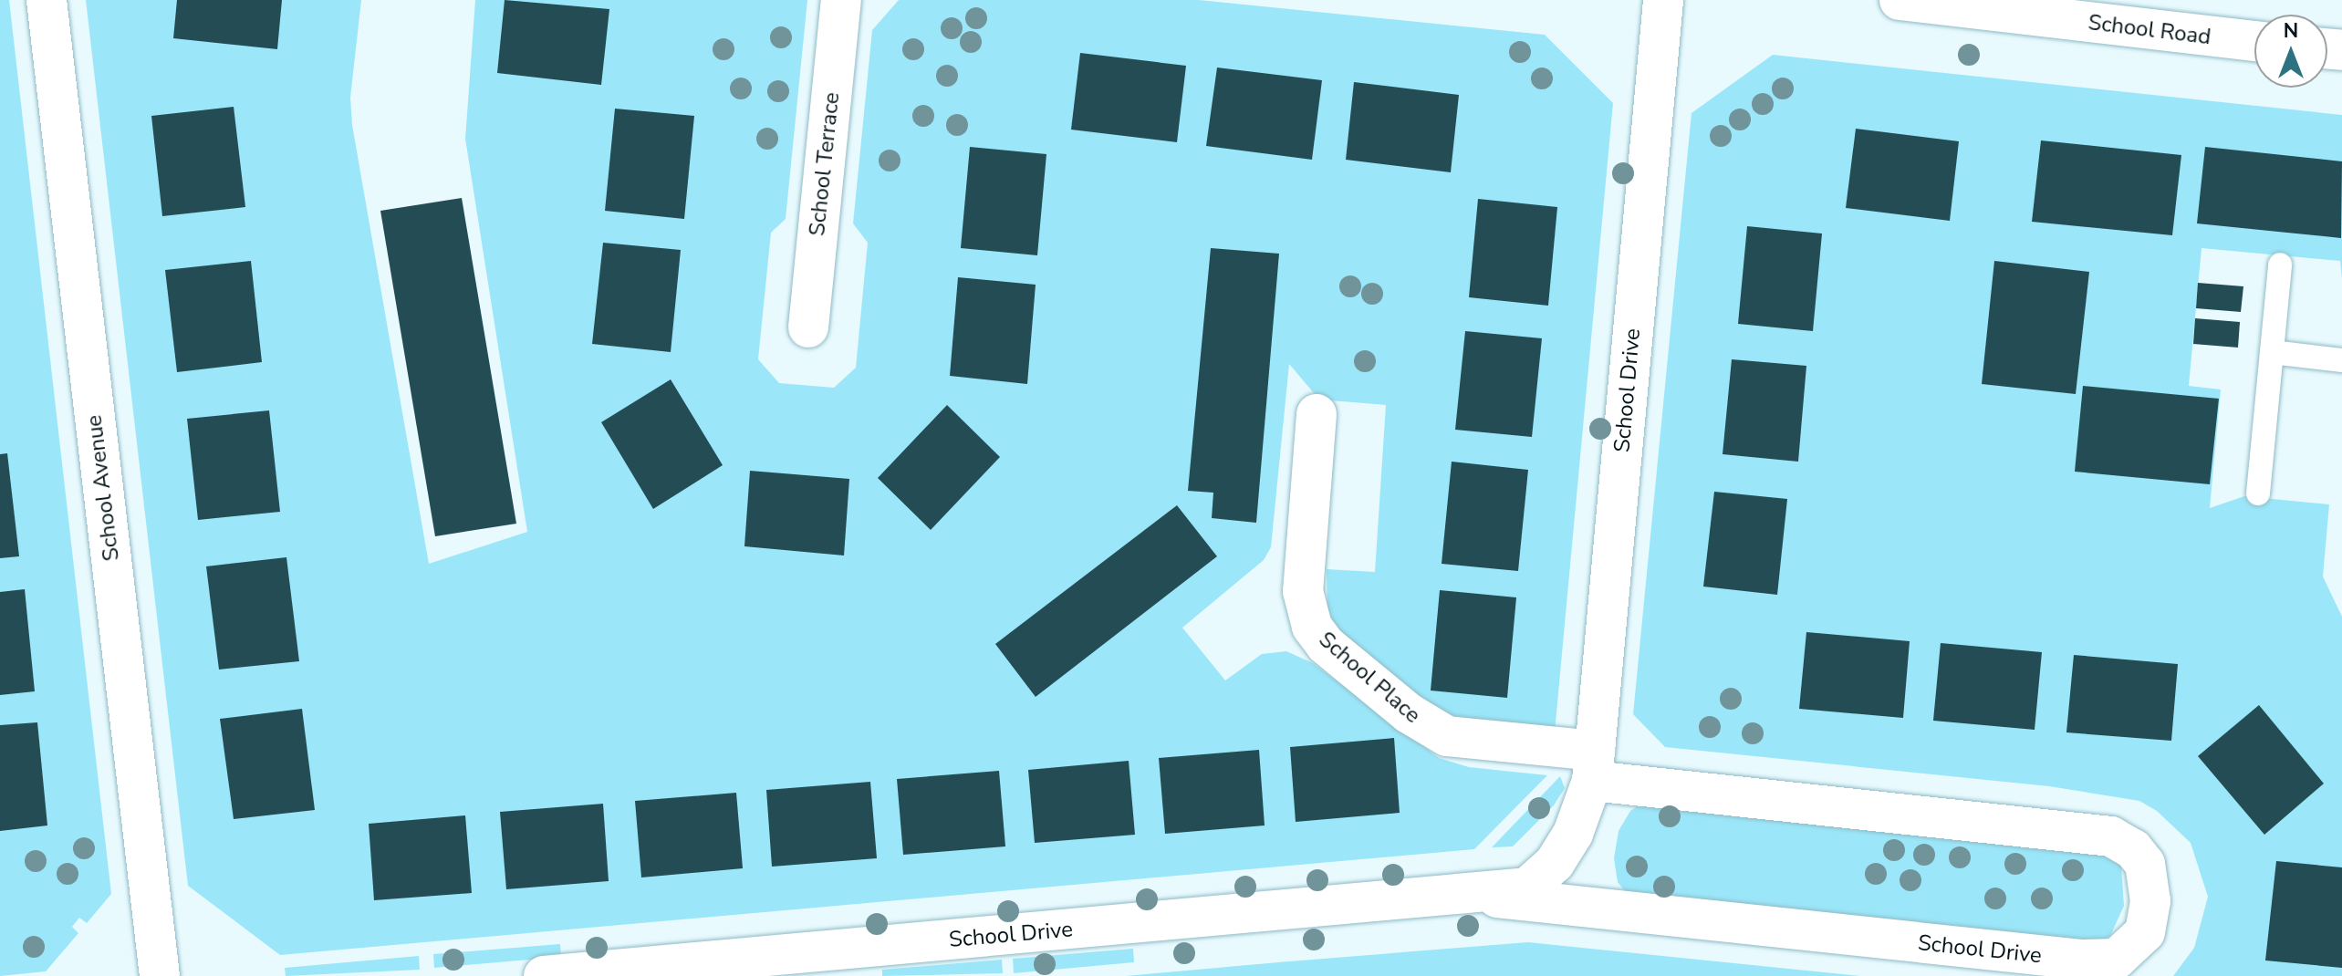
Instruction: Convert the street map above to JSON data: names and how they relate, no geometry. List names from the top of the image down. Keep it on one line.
{"streets":{"street":["School Road","School Terrace","School Drive","School Avenue","School Place"]},"crossings":[["School Drive","School Place"]],"north":"top"}
